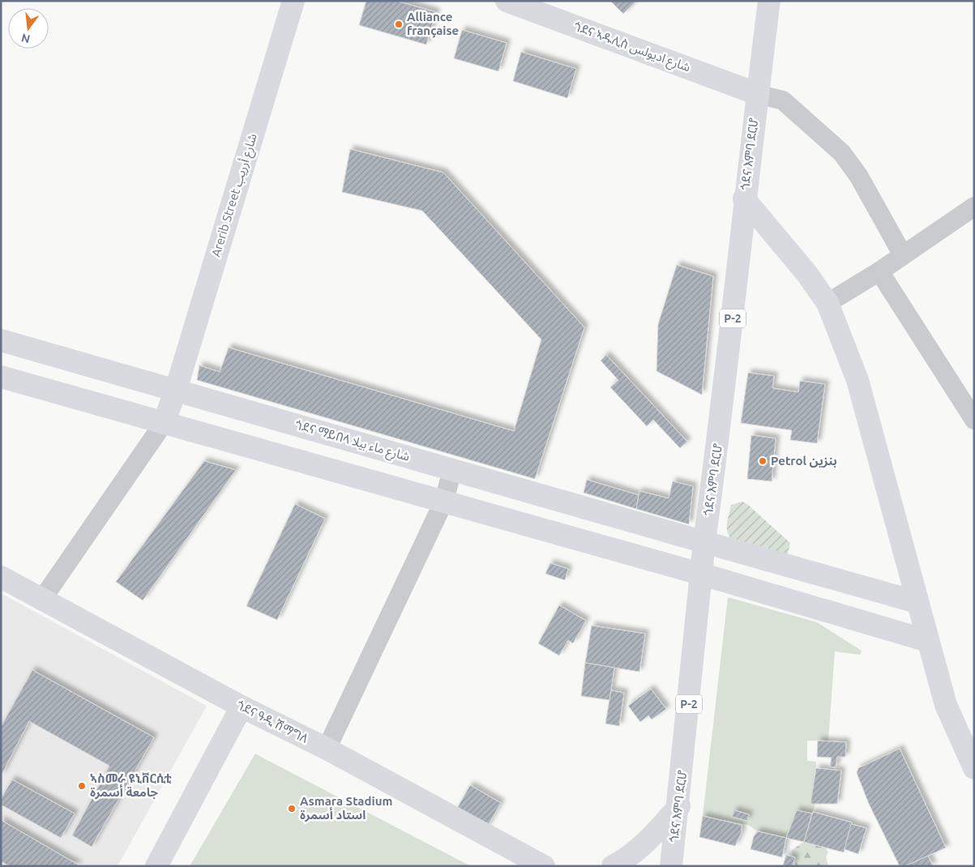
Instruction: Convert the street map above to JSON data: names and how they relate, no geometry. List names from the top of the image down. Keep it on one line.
{"streets":{"main road":["ጎደና ኣዱሊስ شارع اديولس","ጎደና እምባ ደርሆ","Arerib Street شارع أرريب","P-2","ጎደና ማይበላ شارع ماء بيلا","ጎደና ዓዲ ሽማግለ"]},"crossings":[["ጎደና ኣዱሊስ شارع اديولس","ጎደና እምባ ደርሆ"],["ጎደና እምባ ደርሆ","ጎደና ማይበላ شارع ماء بيلا"],["Arerib Street شارع أرريب","ጎደና ማይበላ شارع ماء بيلا"]],"places":["Alliance française","Petrol بنزين","ኣስመራ ዩኒቨርሲቲ جامعة أسمرة","Asmara Stadium استاد أسمرة"],"north":"bottom"}
